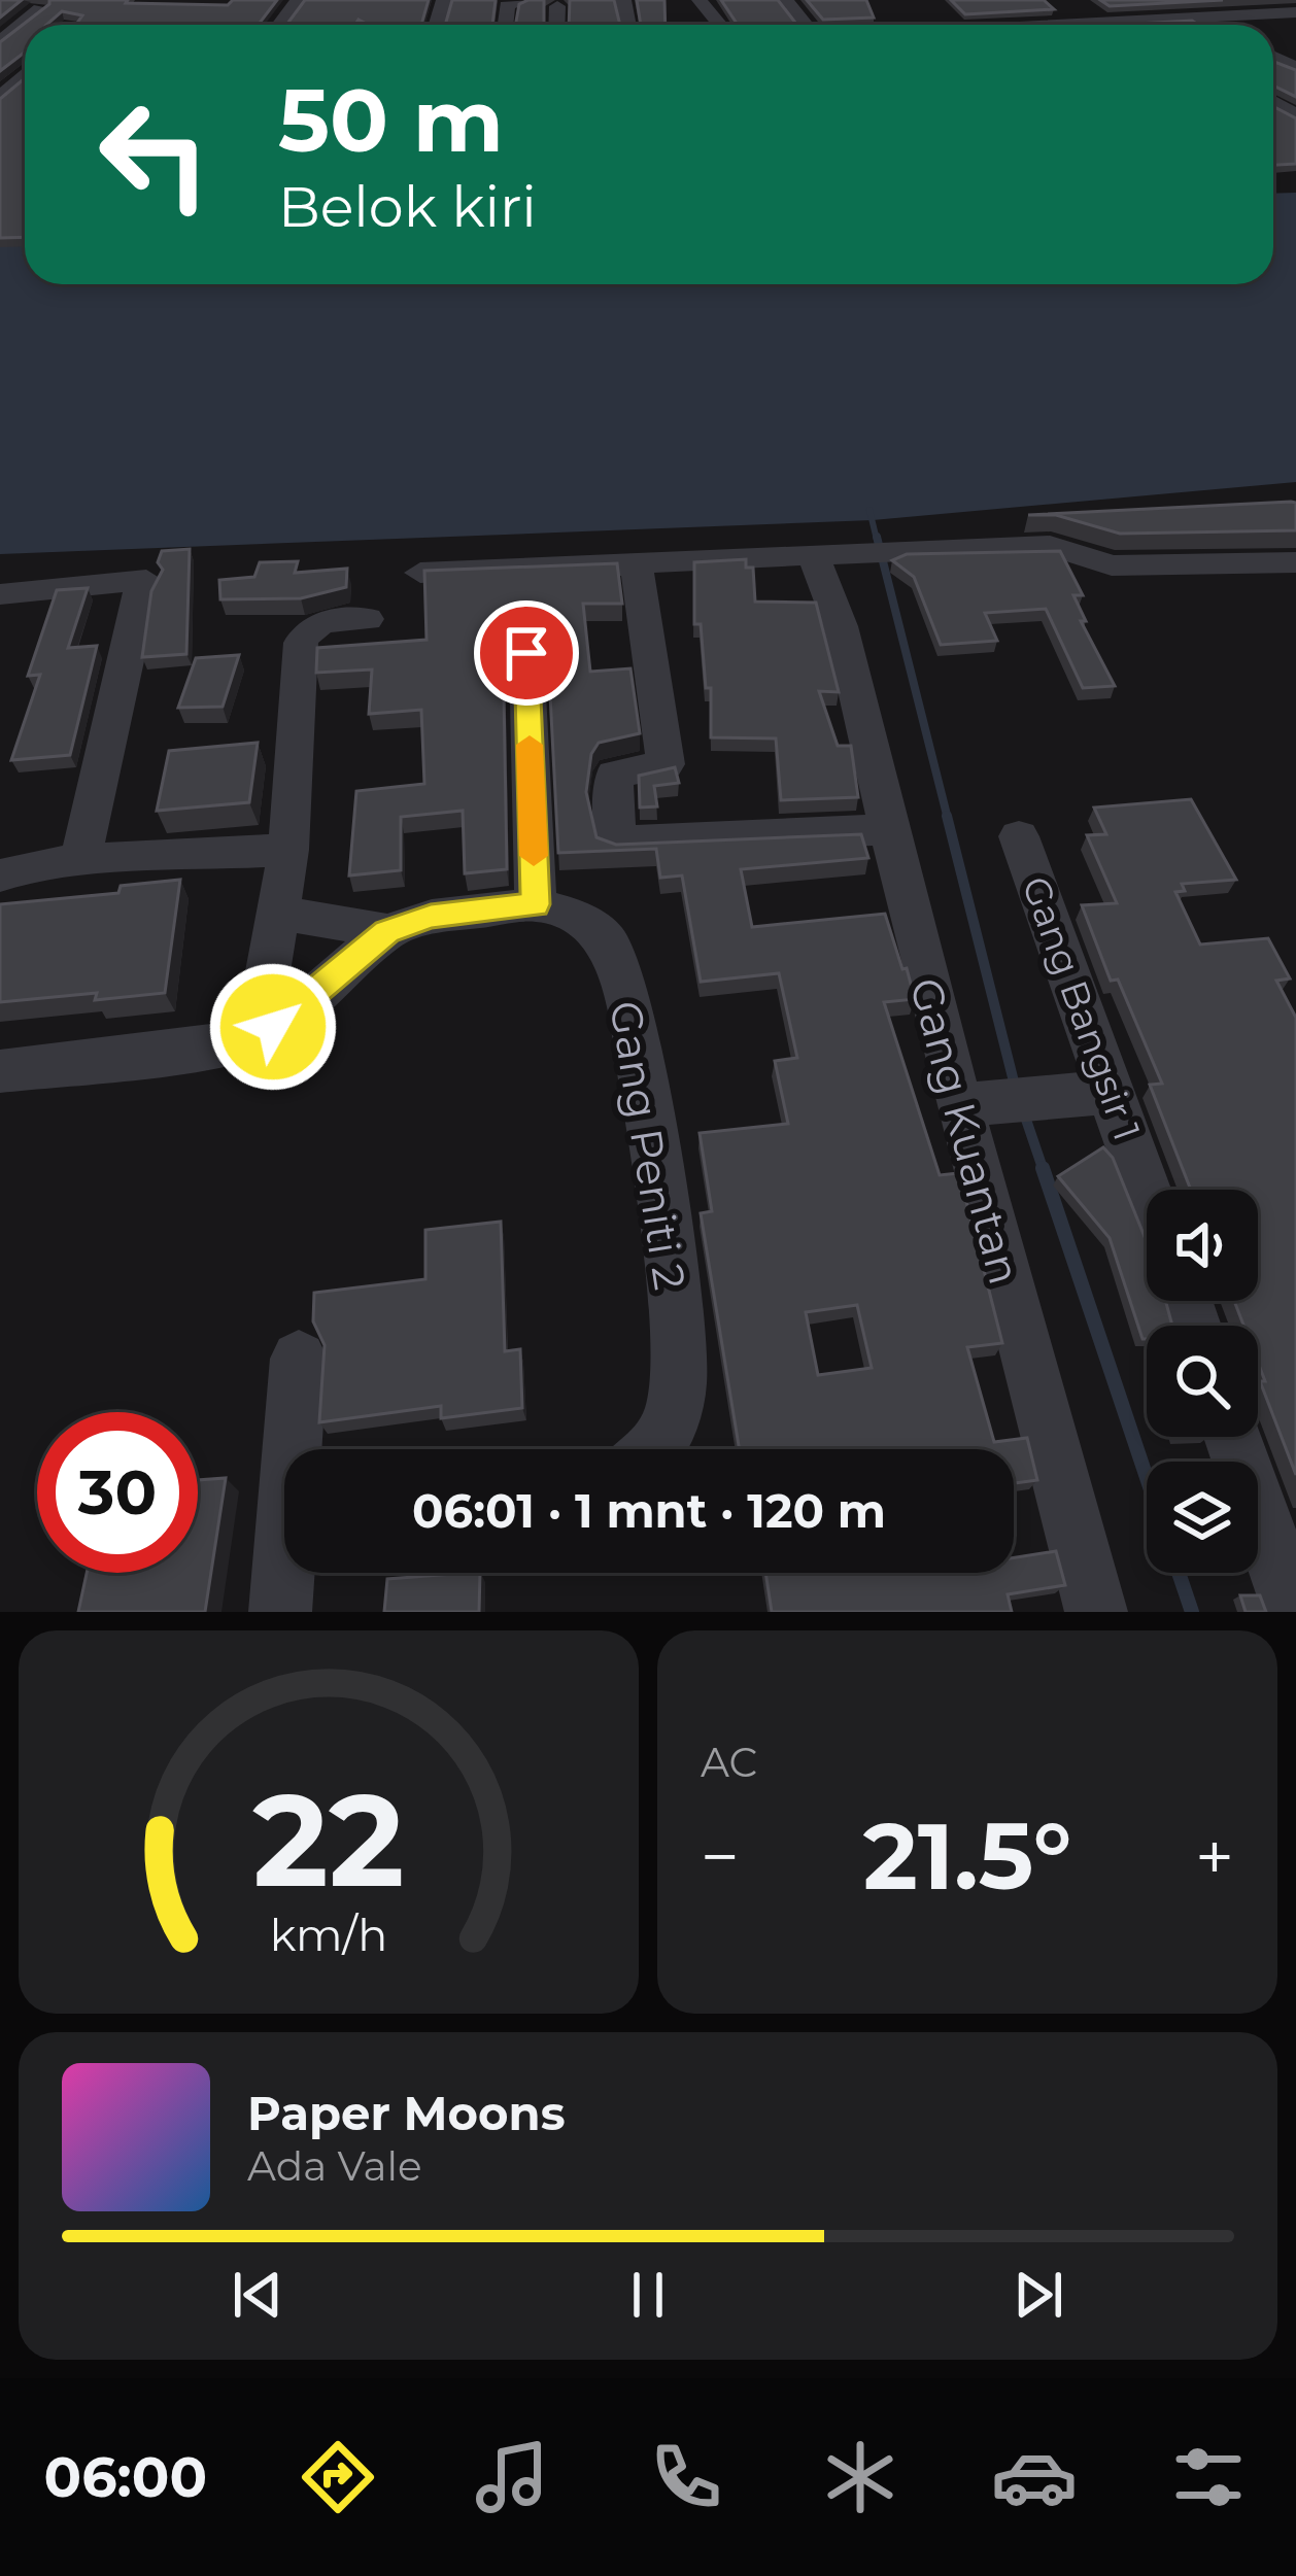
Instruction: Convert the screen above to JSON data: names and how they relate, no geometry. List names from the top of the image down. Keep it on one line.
{"streets":{"street":["Gang Bangsir 1","Gang Kuantan","Gang Peniti 2"]},"page":{"turn":["50 m","Belok kiri"],"limit":"30","trip":"06:01 · 1 mnt · 120 m","tile":"AC","heat":["−","21.5°","+"],"song":["Paper Moons","Ada Vale"],"tabs":"06:00","gauge":["22","km/h"]}}
